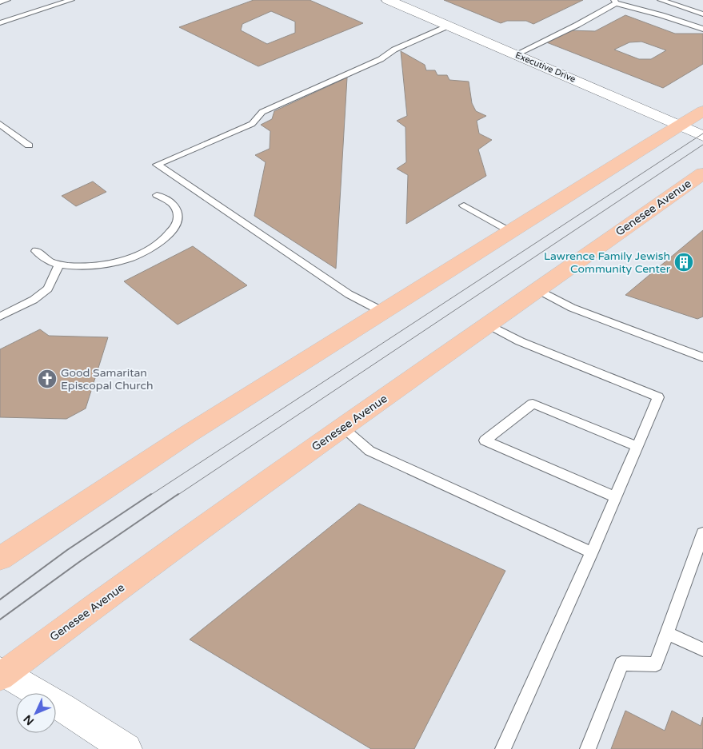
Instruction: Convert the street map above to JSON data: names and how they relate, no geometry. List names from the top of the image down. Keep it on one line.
{"streets":{"main road":["Genesee Avenue"],"street":["Executive Drive"]},"places":{"building":["Lawrence Family Jewish Community Center"],"church":["Good Samaritan Episcopal Church"]},"north":"bottom left"}
